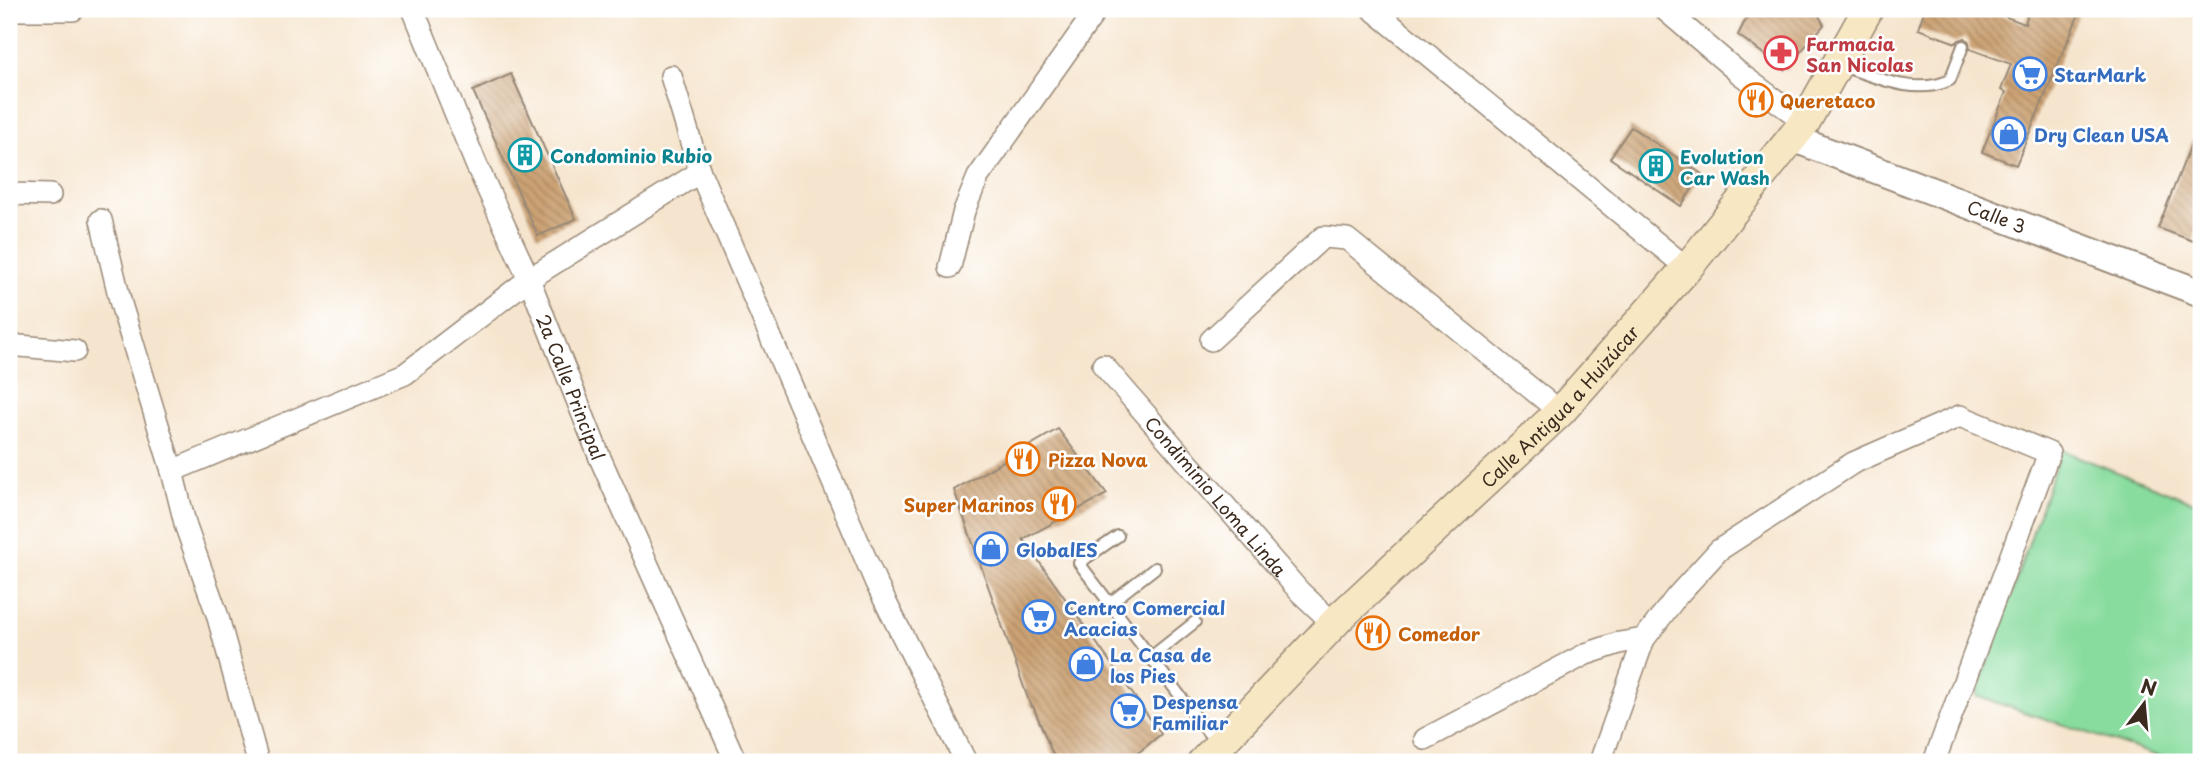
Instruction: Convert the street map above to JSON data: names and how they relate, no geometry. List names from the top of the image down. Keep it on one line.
{"streets":{"main road":["Calle Antigua a Huizúcar"],"street":["Calle 3","2a Calle Principal","Condiminio Loma Linda"]},"crossings":[["Calle 3","Calle Antigua a Huizúcar"],["Calle Antigua a Huizúcar","Condiminio Loma Linda"]],"places":{"pharmacy":["Farmacia San Nicolas"],"supermarket":["StarMark","Centro Comercial Acacias","Despensa Familiar"],"restaurant":["Queretaco","Pizza Nova","Super Marinos","Comedor"],"shop":["Dry Clean USA","GlobalES","La Casa de los Pies"],"building":["Condominio Rubio","Evolution Car Wash"]},"north":"top"}
